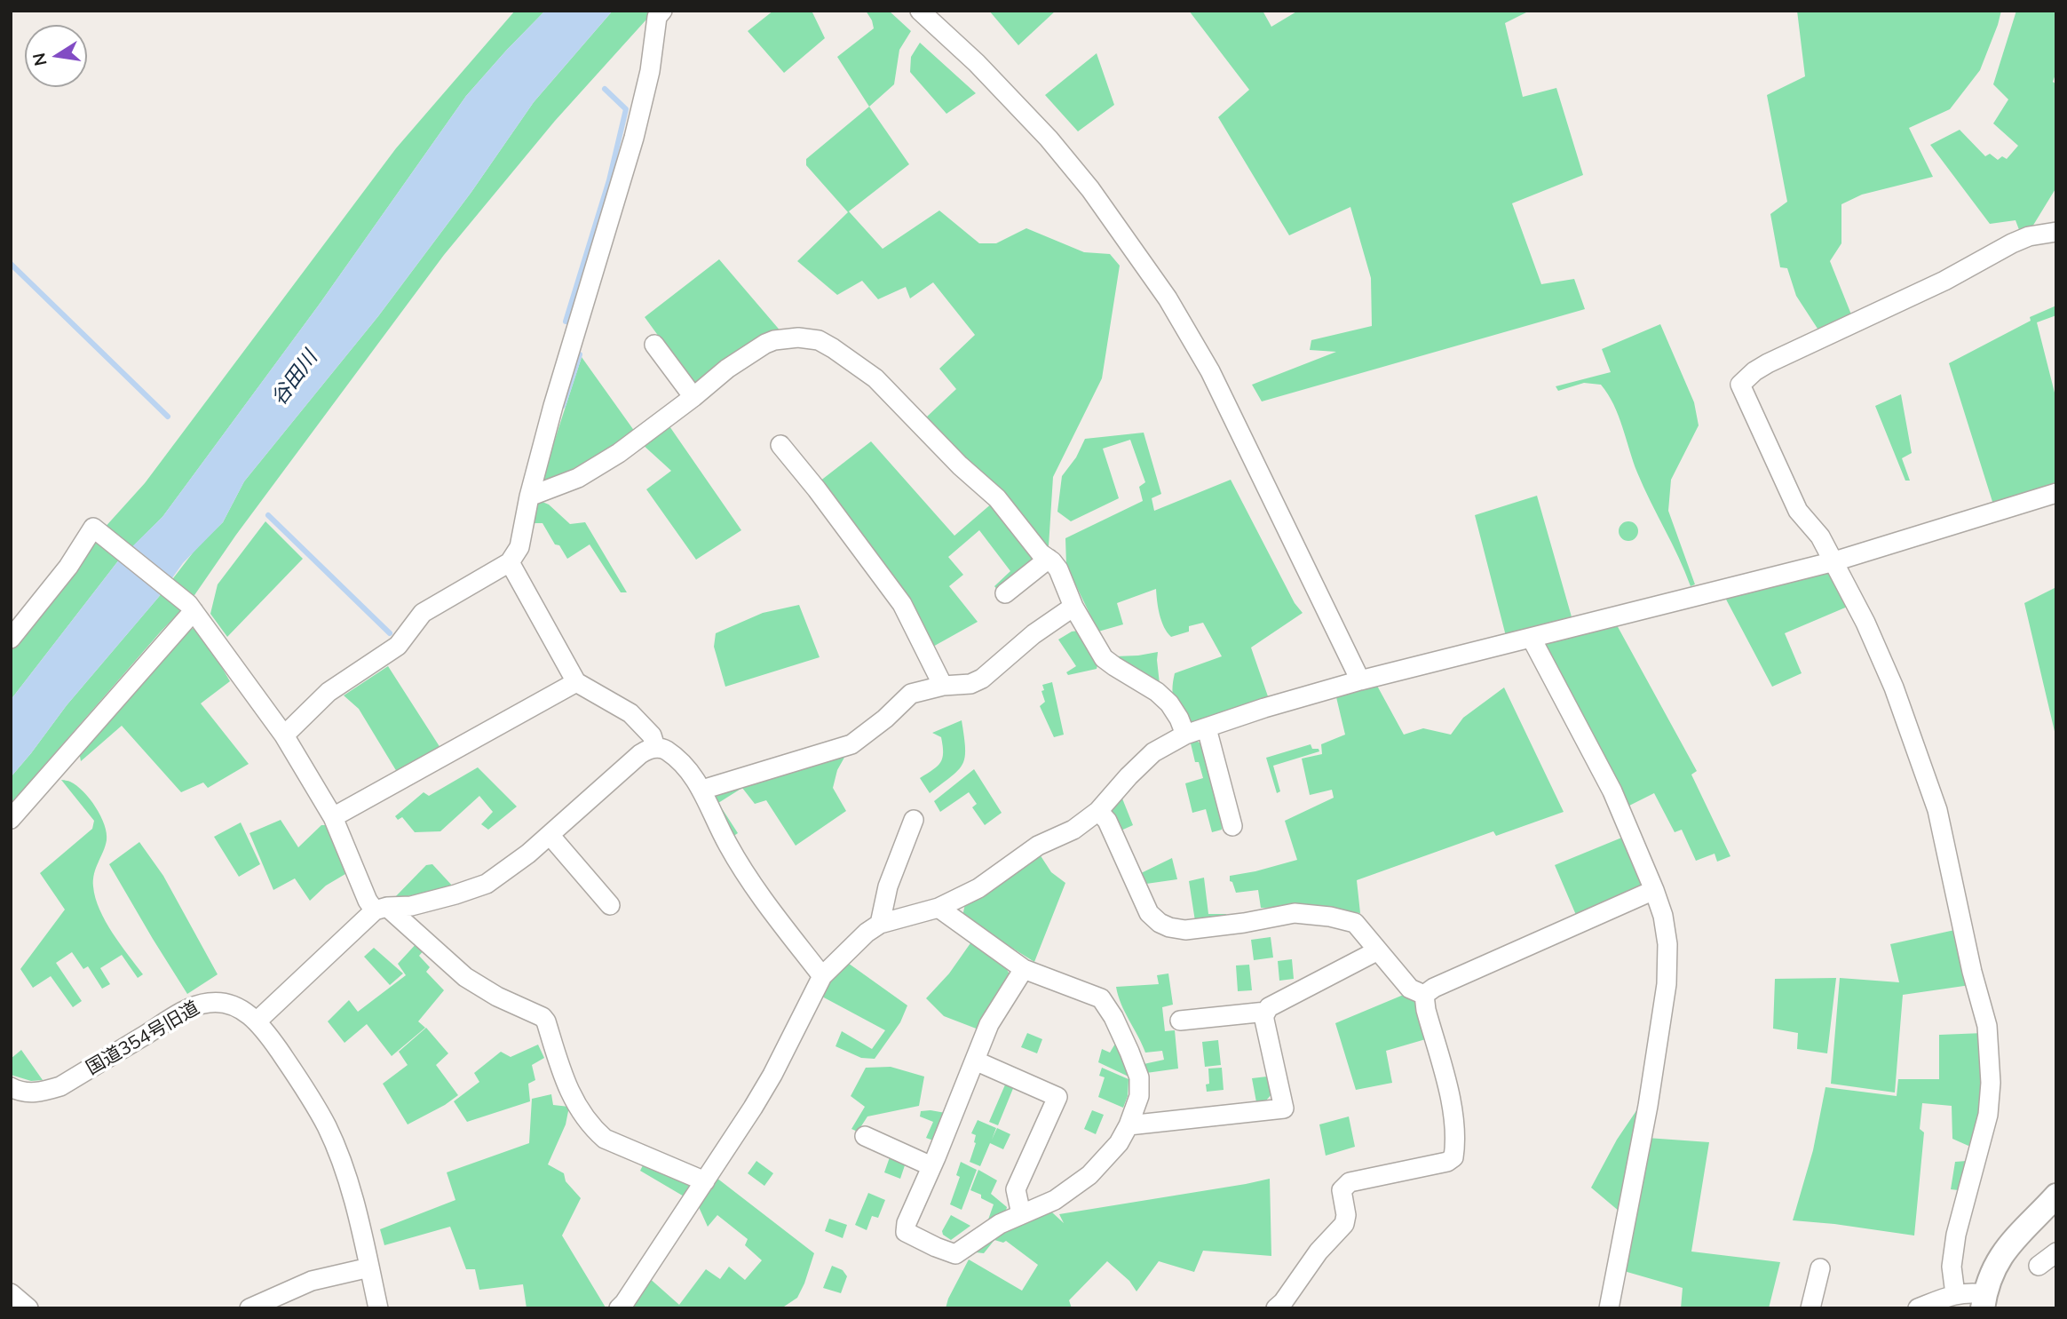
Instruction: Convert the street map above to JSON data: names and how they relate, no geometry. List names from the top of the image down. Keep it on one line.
{"streets":{"street":["国道354号旧道"]},"water":["谷田川"],"north":"left"}
